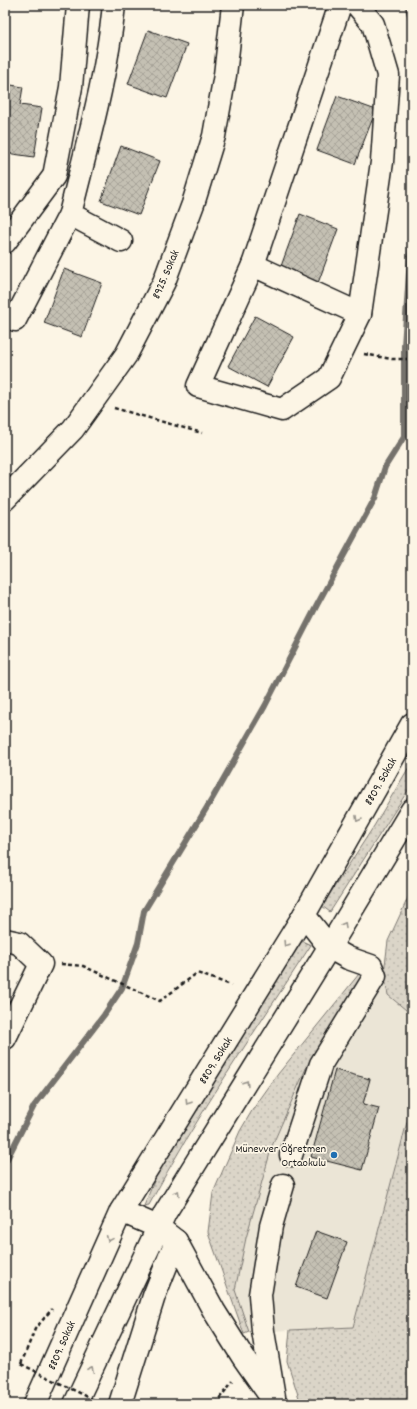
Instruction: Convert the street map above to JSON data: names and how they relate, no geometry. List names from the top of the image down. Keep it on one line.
{"streets":{"street":["8925. Sokak","8809. Sokak"]},"places":["Münevver Öğretmen Ortaokulu"]}
